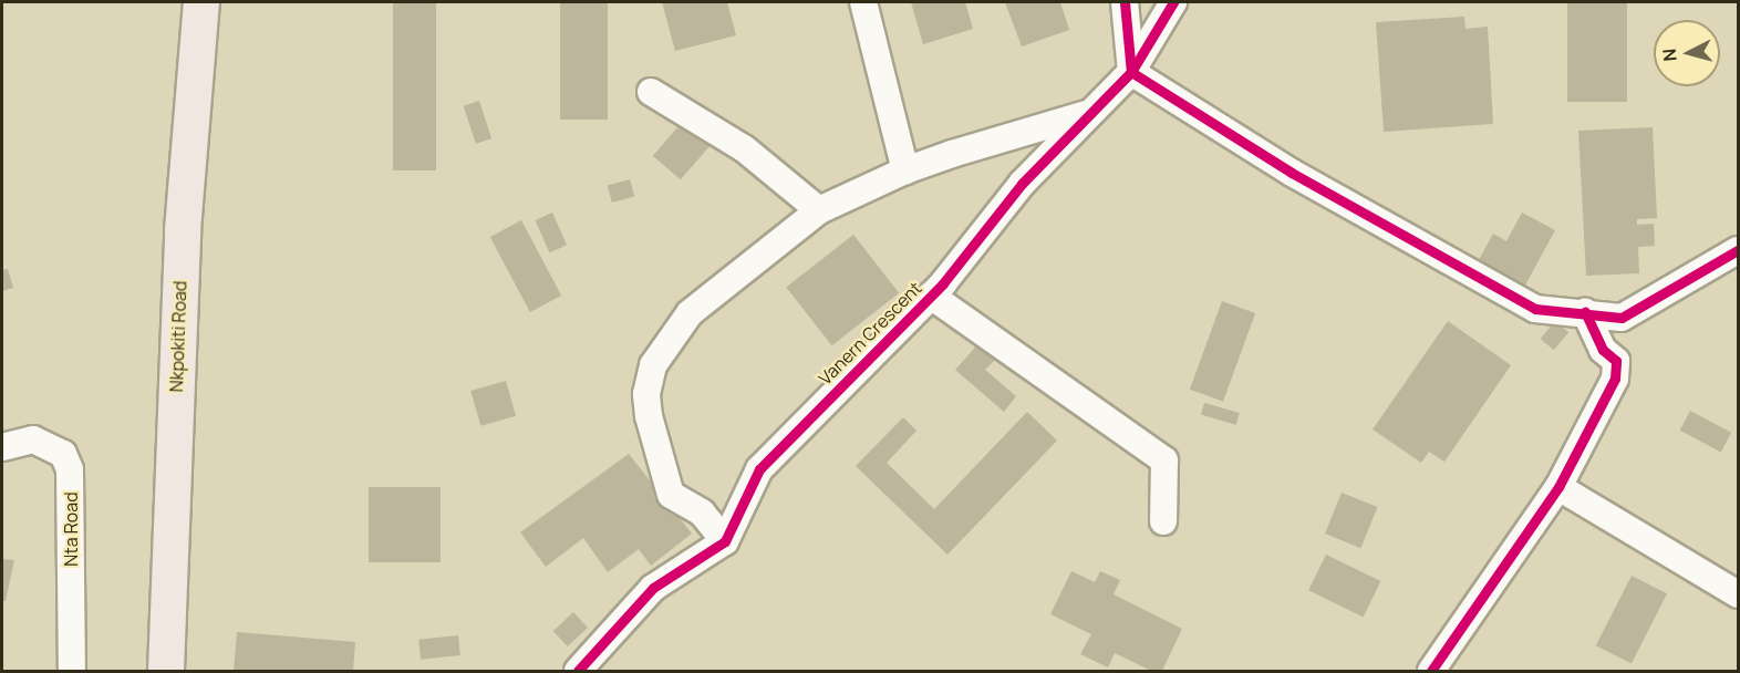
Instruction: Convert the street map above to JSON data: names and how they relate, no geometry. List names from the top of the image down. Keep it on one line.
{"streets":{"main road":["Nkpokiti Road"],"street":["Vanern Crescent","Nta Road"]},"north":"left"}
